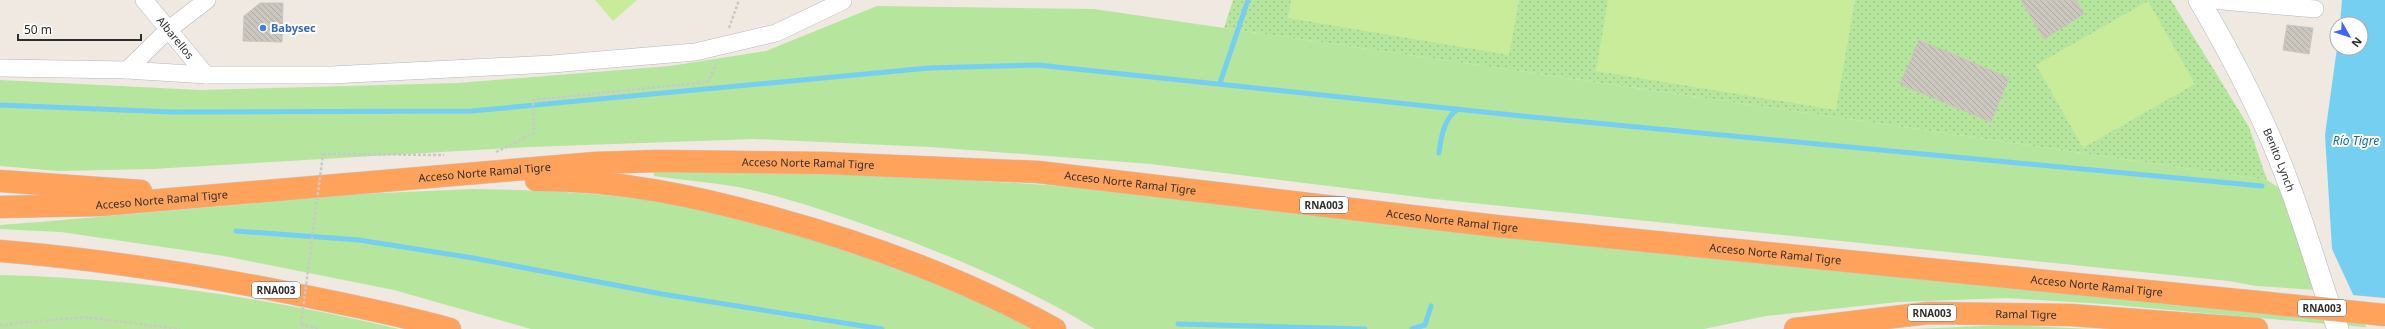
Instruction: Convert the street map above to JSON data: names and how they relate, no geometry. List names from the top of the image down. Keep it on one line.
{"streets":{"highway":["Acceso Norte Ramal Tigre","RNA003","Ramal Tigre"],"street":["Albarellos","Benito Lynch"]},"water":["Río Tigre"],"places":["Babysec"],"scale_bar":"50 m","north":"bottom right"}
